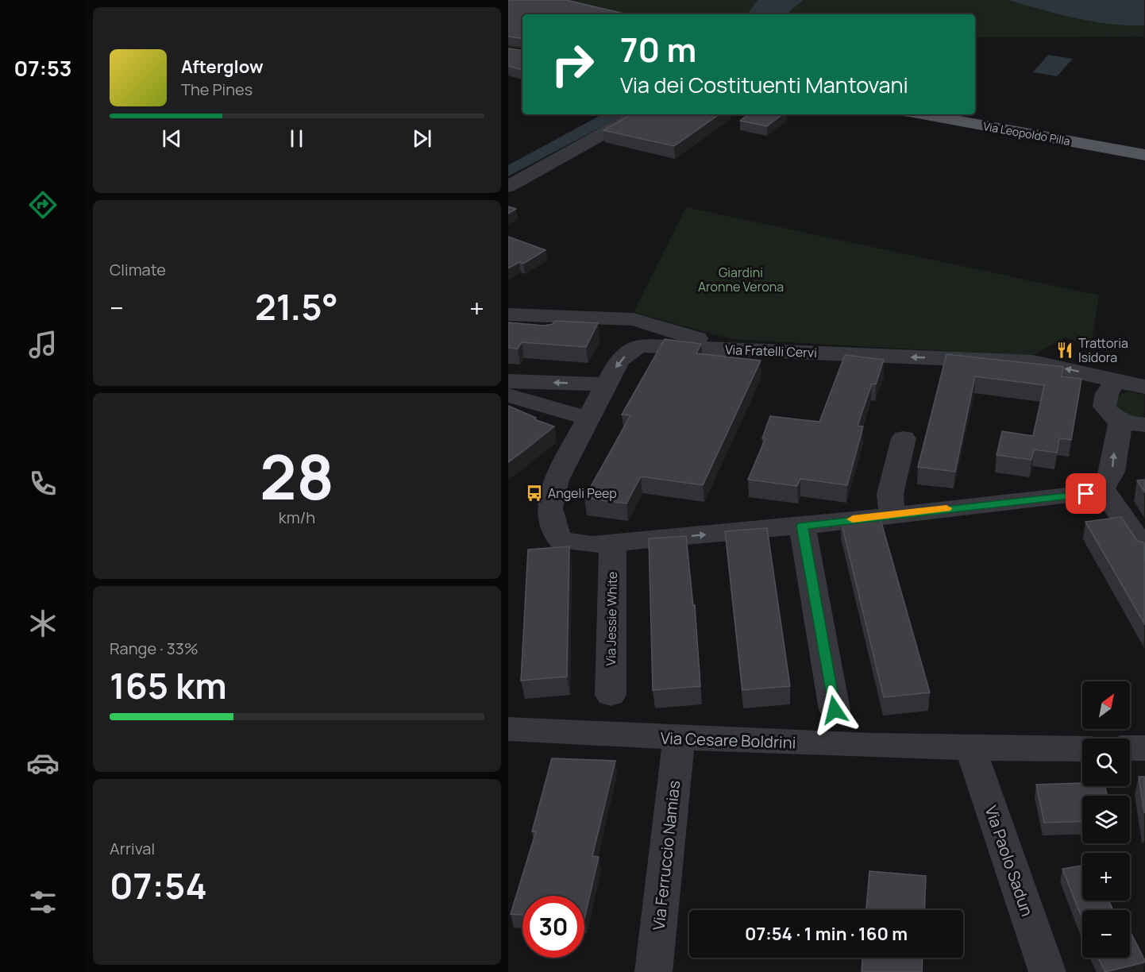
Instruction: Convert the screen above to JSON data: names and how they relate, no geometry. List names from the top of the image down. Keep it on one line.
{"streets":{"main road":["Via Leopoldo Pilla"],"street":["Via Fratelli Cervi","Via Jessie White","Via Cesare Boldrini","Via Ferruccio Namias","Via Paolo Sadun"]},"crossings":[["Via Cesare Boldrini","Via Ferruccio Namias"],["Via Cesare Boldrini","Via Paolo Sadun"]],"parks":["Giardini Aronne Verona"],"places":{"restaurant":["Trattoria Isidora"],"bus stop":["Angeli Peep"]},"north":"top right","page":{"tabs":"07:53","turn":["70 m","Via dei Costituenti Mantovani"],"song":["Afterglow","The Pines"],"tile":["Climate",["28","km/h"],["Range · 33%","165 km"],["Arrival","07:54"]],"heat":["−","21.5°","+"],"map_buttons":["+","−"],"limit":"30","trip":"07:54 · 1 min · 160 m"}}
